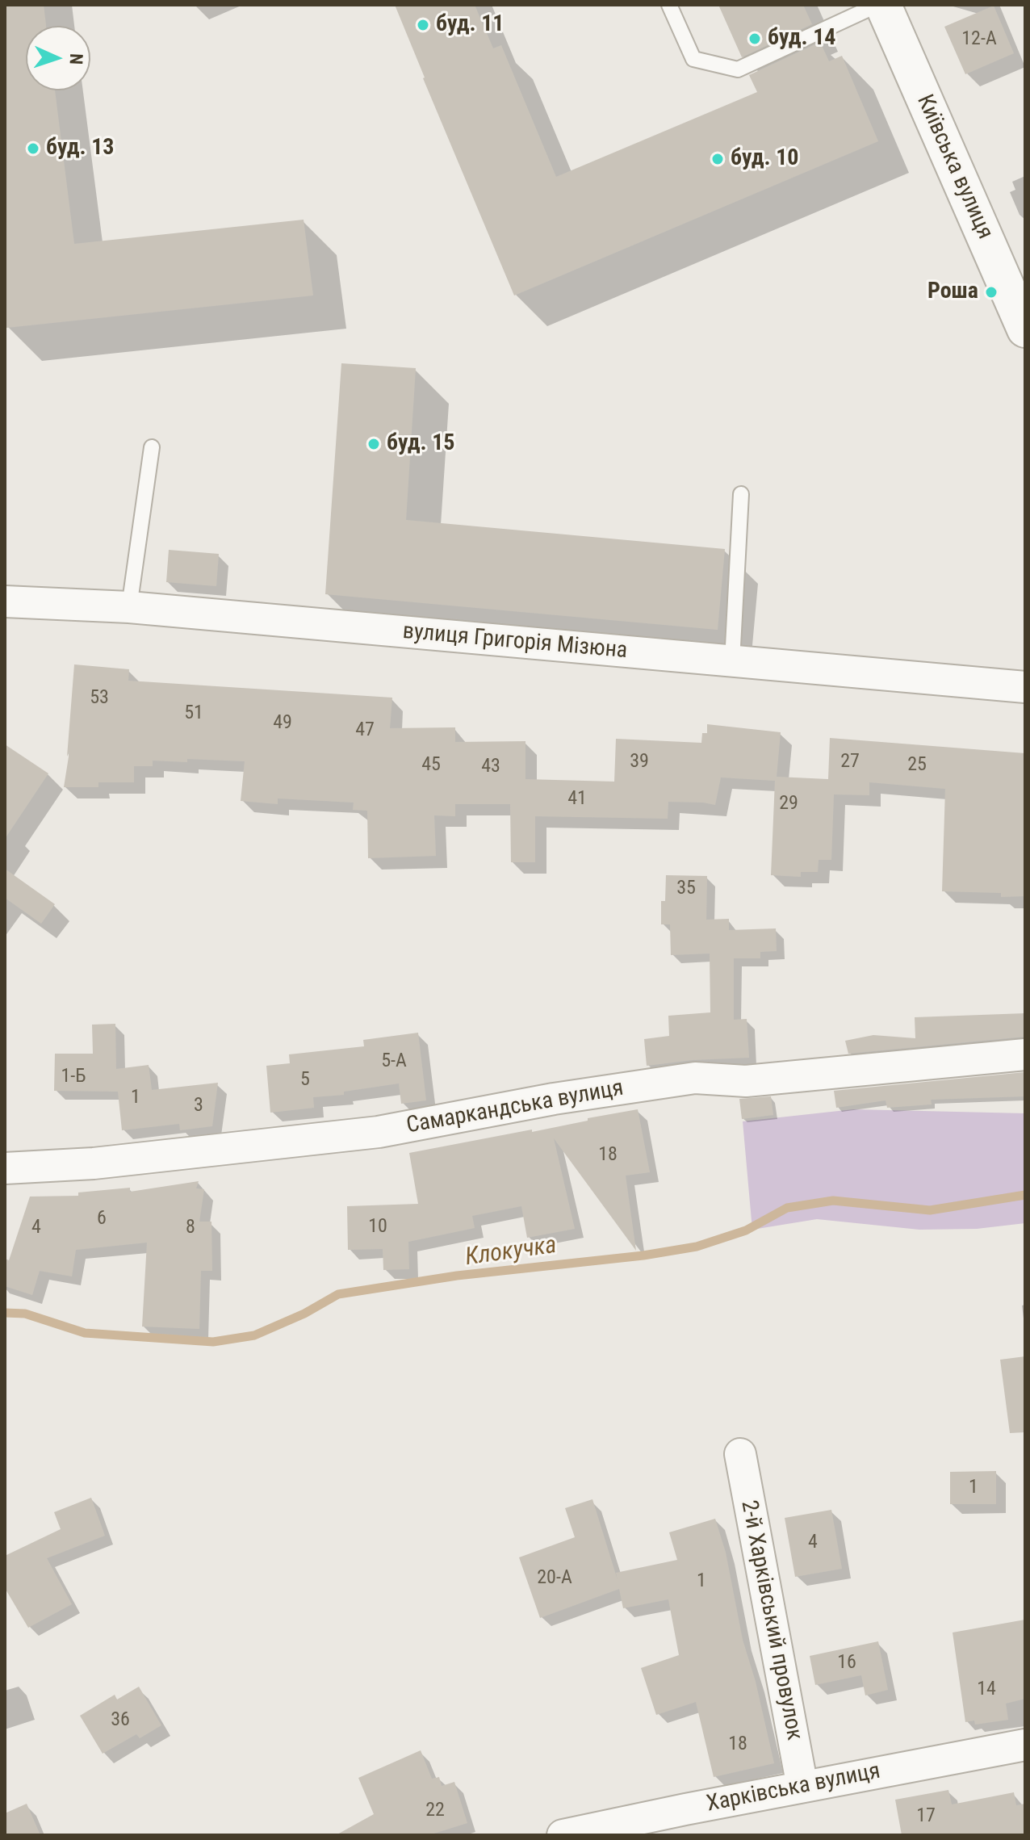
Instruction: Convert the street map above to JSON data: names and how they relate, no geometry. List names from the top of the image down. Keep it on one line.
{"streets":{"street":["Київська вулиця","вулиця Григорія Мізюна","Самаркандська вулиця","2-й Харківський провулок","Харківська вулиця"]},"crossings":[["2-й Харківський провулок","Харківська вулиця"]],"water":["Клокучка"],"places":["буд. 11","буд. 14","буд. 13","буд. 10","Роша","буд. 15"],"house_numbers":["12-А","53","51","49","47","39","27","45","25","43","41","29","35","5-А","1-Б","5","1","3","18","6","10","4","8","1","4","20-А","1","16","14","36","18","22","17"],"north":"right"}
